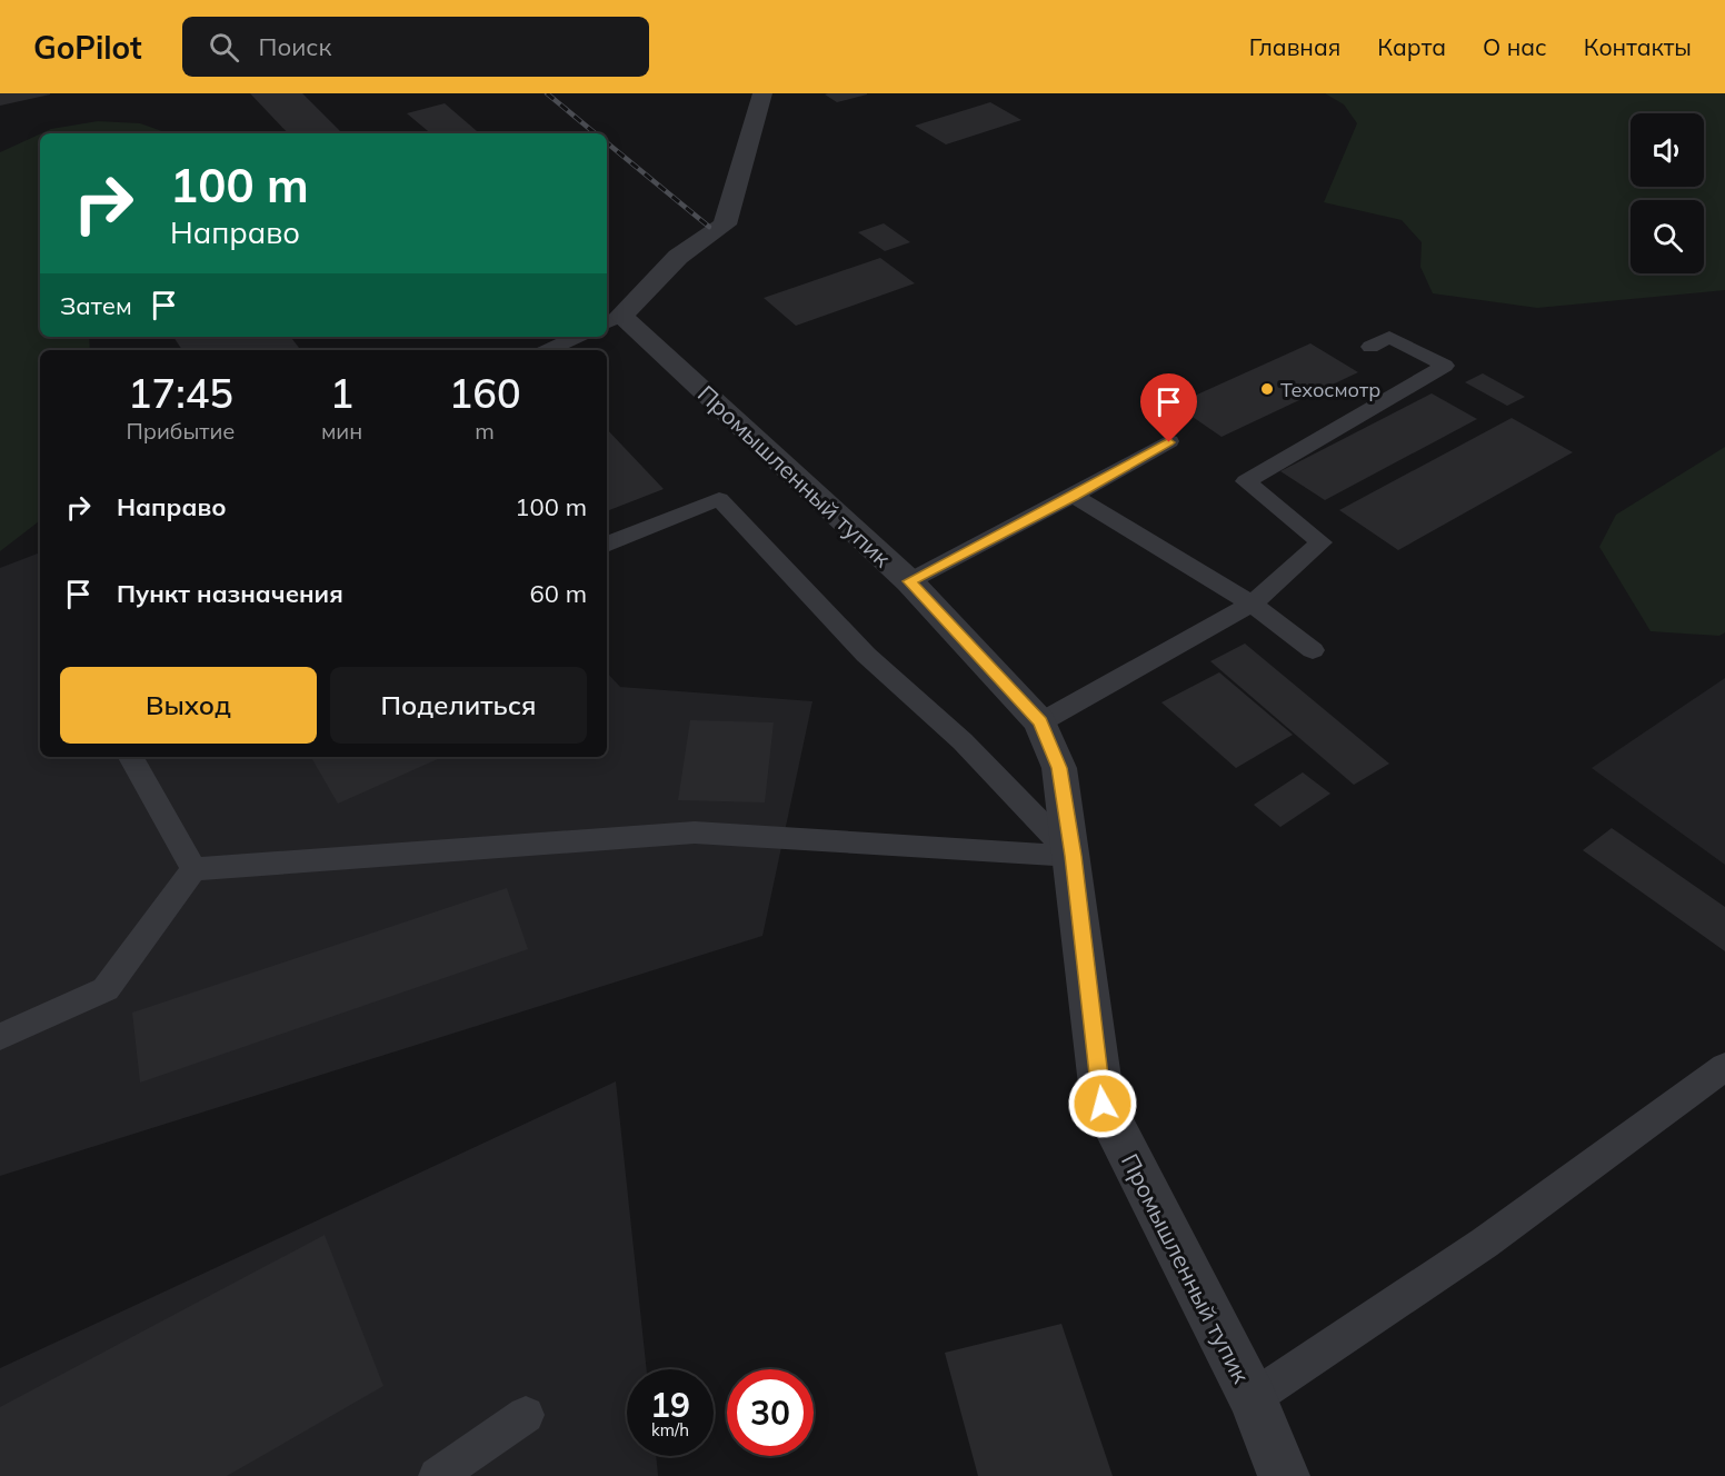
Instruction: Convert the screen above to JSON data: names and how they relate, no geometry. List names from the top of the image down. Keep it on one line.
{"streets":{"street":["Промышленный тупик"]},"places":["Техосмотр"],"page":{"header":"GoPilot","search":"Поиск","nav":["Главная","Карта","О нас","Контакты"],"turn":["100 m","Направо"],"then":"Затем","eta":["17:45","Прибытие","1","мин","160","m"],"list":[{"name":"Направо","value":"100 m"},{"name":"Пункт назначения","value":"60 m"}],"buttons":["Выход","Поделиться"],"speed":"19 km/h","limit":"30"}}
